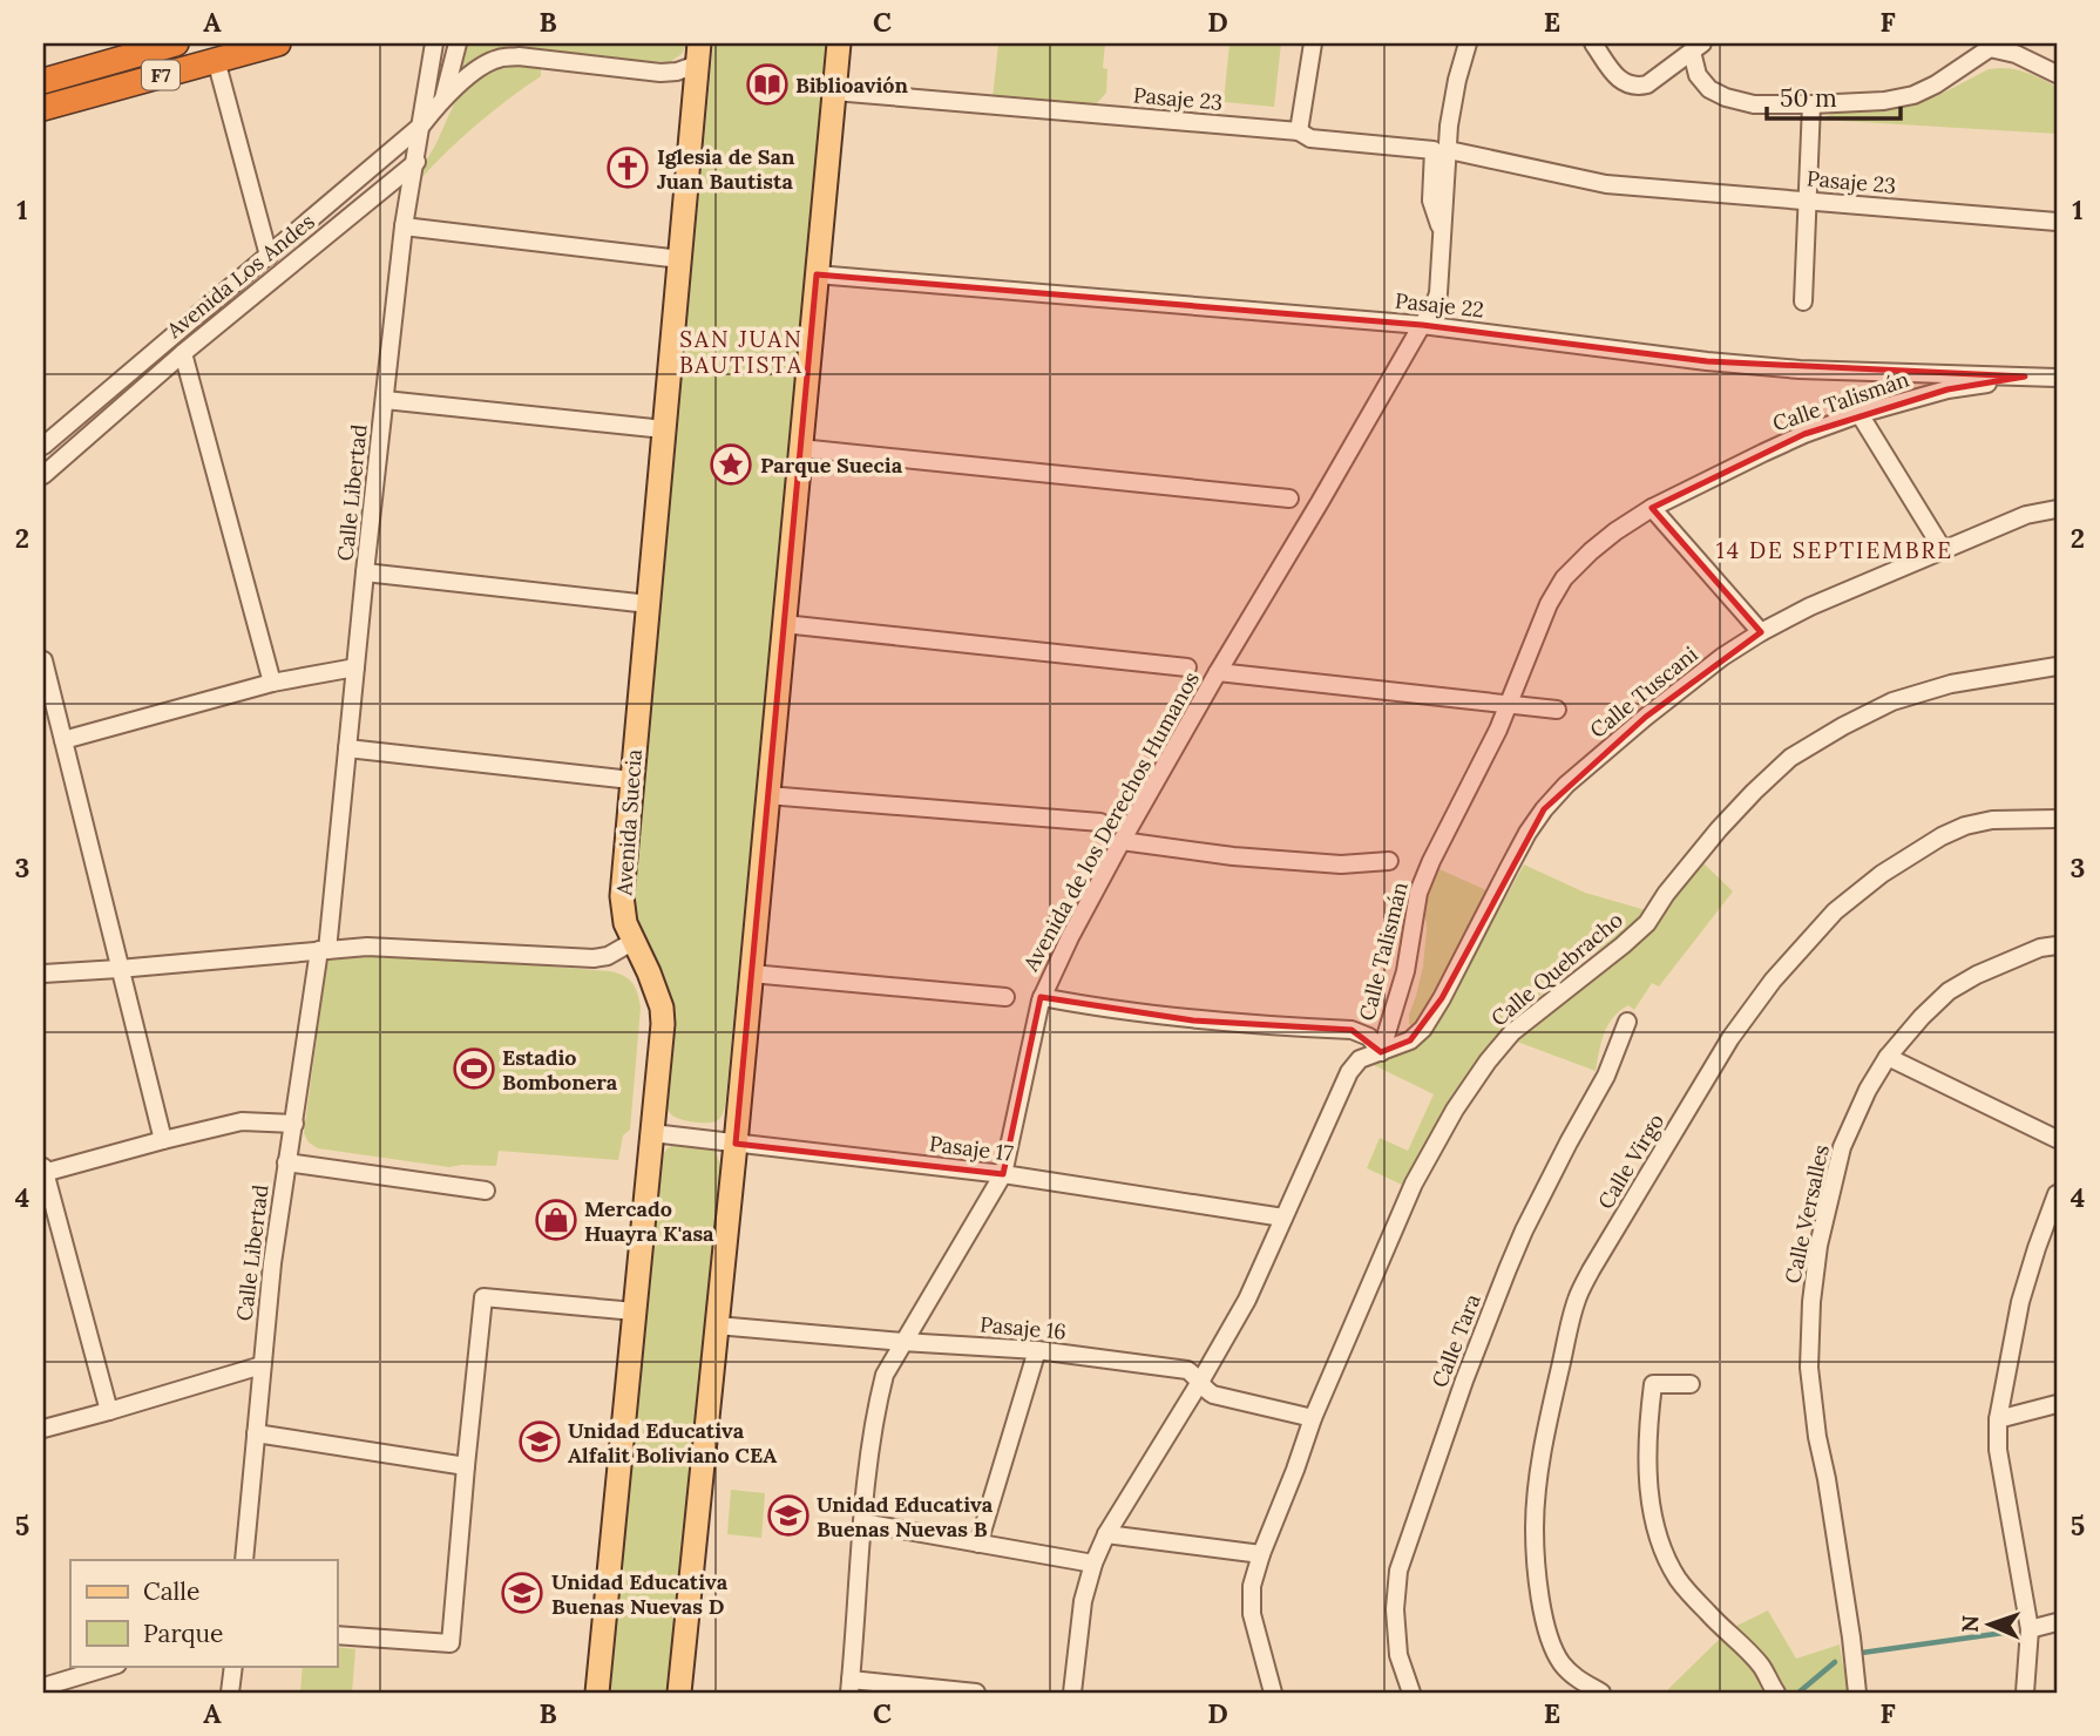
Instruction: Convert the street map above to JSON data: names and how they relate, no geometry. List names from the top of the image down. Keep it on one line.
{"streets":{"highway":["F7"],"main road":["Avenida Suecia"],"street":["Pasaje 23","Avenida Los Andes","Pasaje 22","Calle Talismán","Calle Libertad","Calle Tuscani","Avenida de los Derechos Humanos","Calle Quebracho","Pasaje 17","Calle Virgo","Calle Versalles","Pasaje 16","Calle Tara"]},"crossings":[["Pasaje 23","Avenida de los Derechos Humanos"],["Avenida Los Andes","Calle Libertad"],["Avenida Los Andes","Avenida Suecia"],["Pasaje 22","Calle Talismán"],["Pasaje 22","Avenida de los Derechos Humanos"],["Calle Talismán","Calle Tuscani"],["Calle Talismán","Pasaje 17"],["Calle Talismán","Pasaje 16"],["Avenida de los Derechos Humanos","Pasaje 17"],["Avenida de los Derechos Humanos","Pasaje 16"],["Avenida Suecia","Pasaje 17"],["Calle Quebracho","Pasaje 16"]],"districts":["SAN JUAN BAUTISTA","14 DE SEPTIEMBRE"],"places":{"library":["Biblioavión"],"church":["Iglesia de San Juan Bautista"],"place":["Parque Suecia"],"sports":["Estadio Bombonera"],"shop":["Mercado Huayra K'asa"],"school or university":["Unidad Educativa Alfalit Boliviano CEA","Unidad Educativa Buenas Nuevas B","Unidad Educativa Buenas Nuevas D"]},"legend":["Calle","Parque"],"scale_bar":"50 m","north":"left","grid":{"columns":["A","B","C","D","E","F"],"rows":["1","2","3","4","5"]}}
